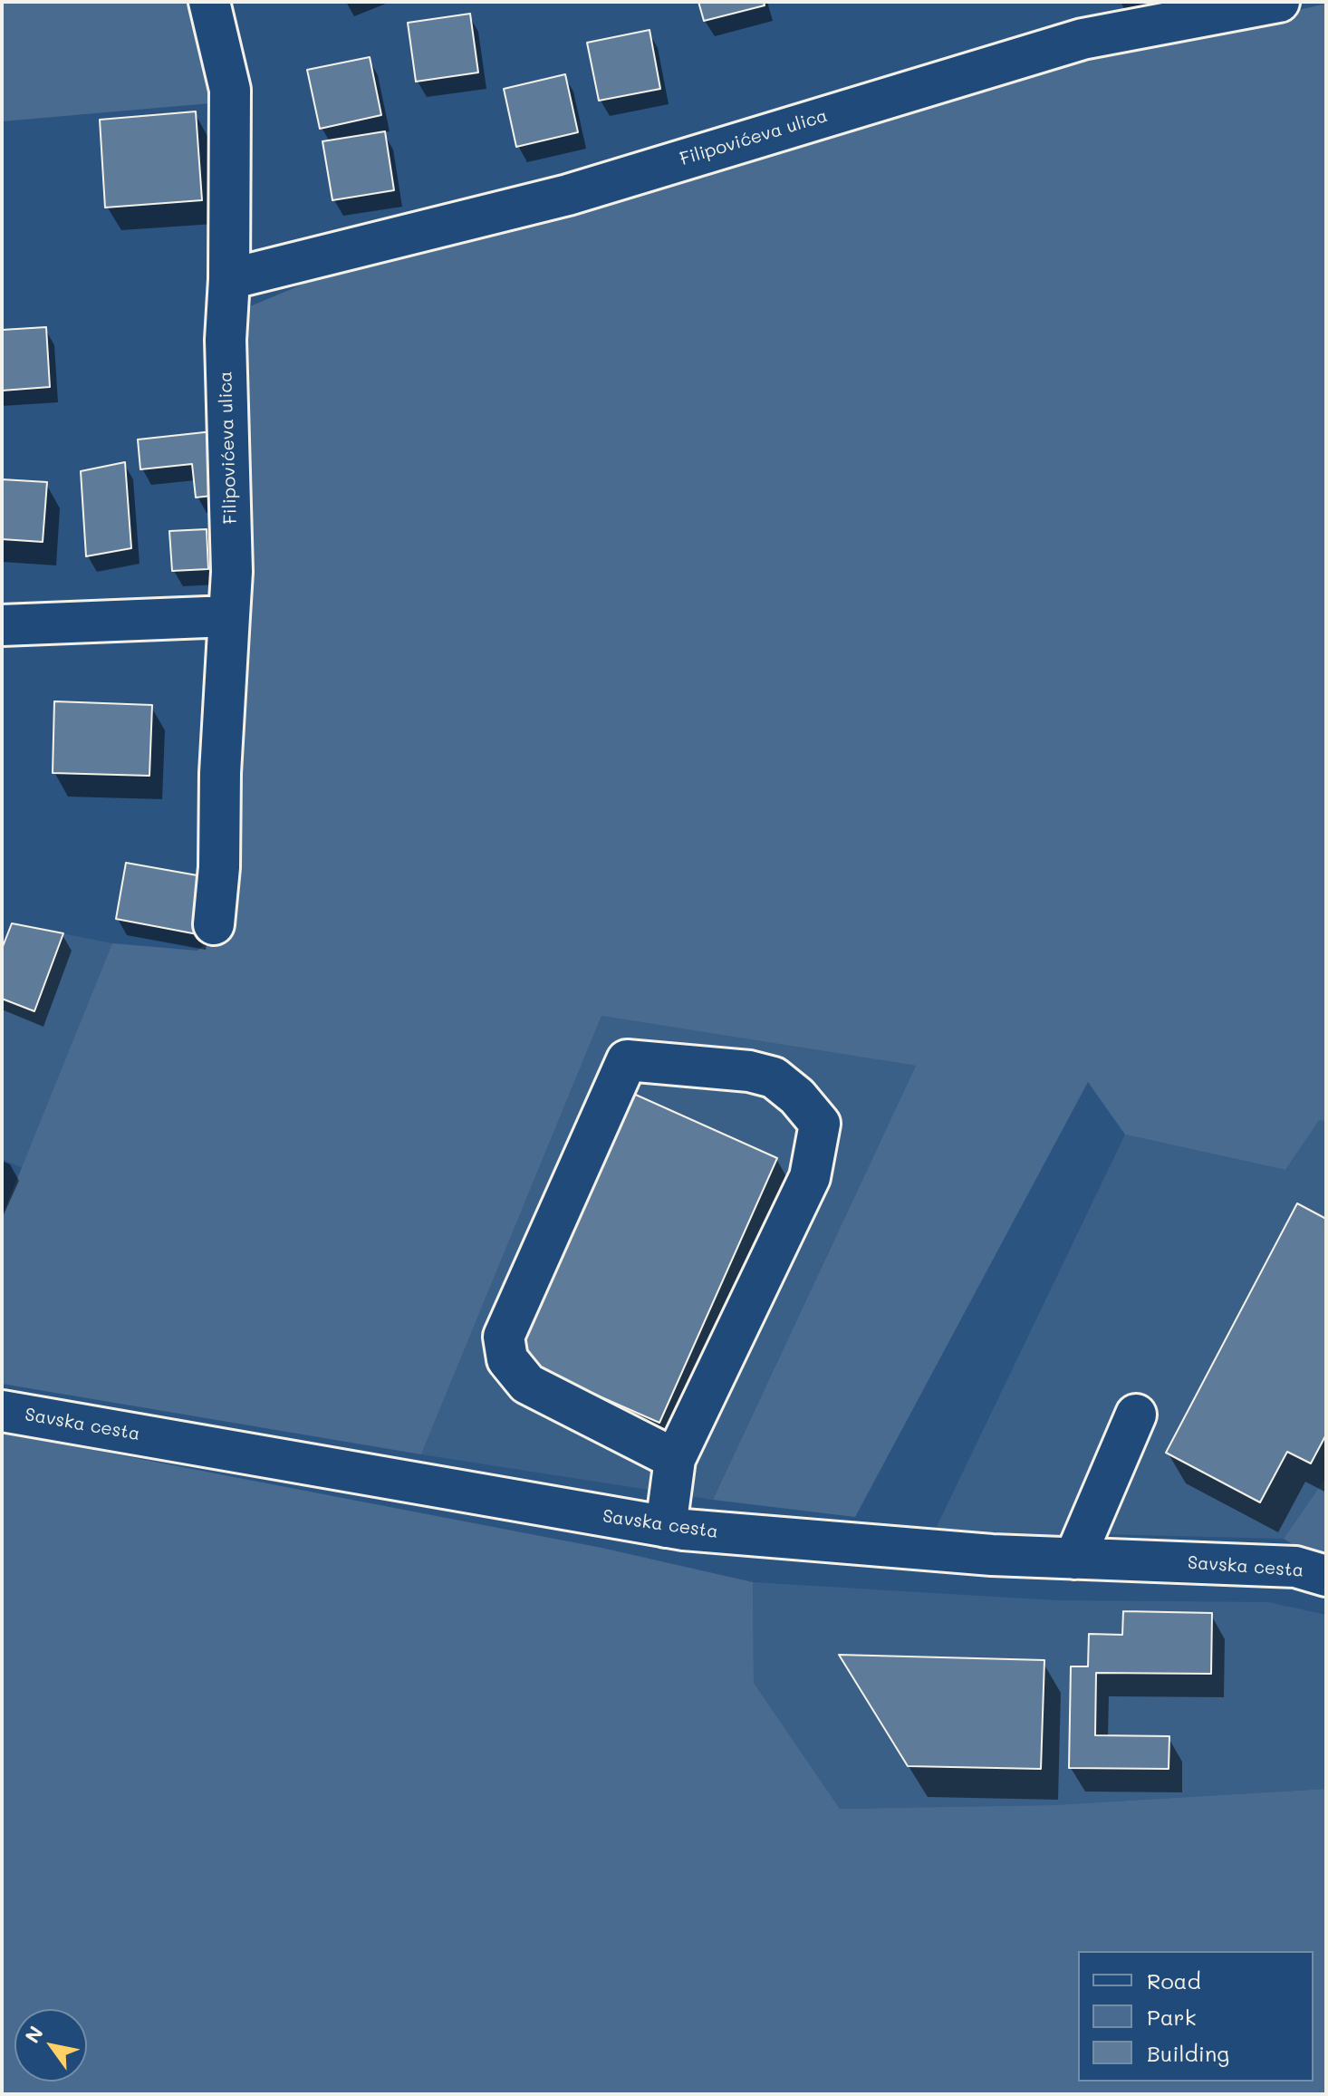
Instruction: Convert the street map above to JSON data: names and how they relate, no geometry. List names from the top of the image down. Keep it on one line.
{"streets":{"street":["Filipovićeva ulica","Savska cesta"]},"legend":["Road","Park","Building"],"north":"top left"}
